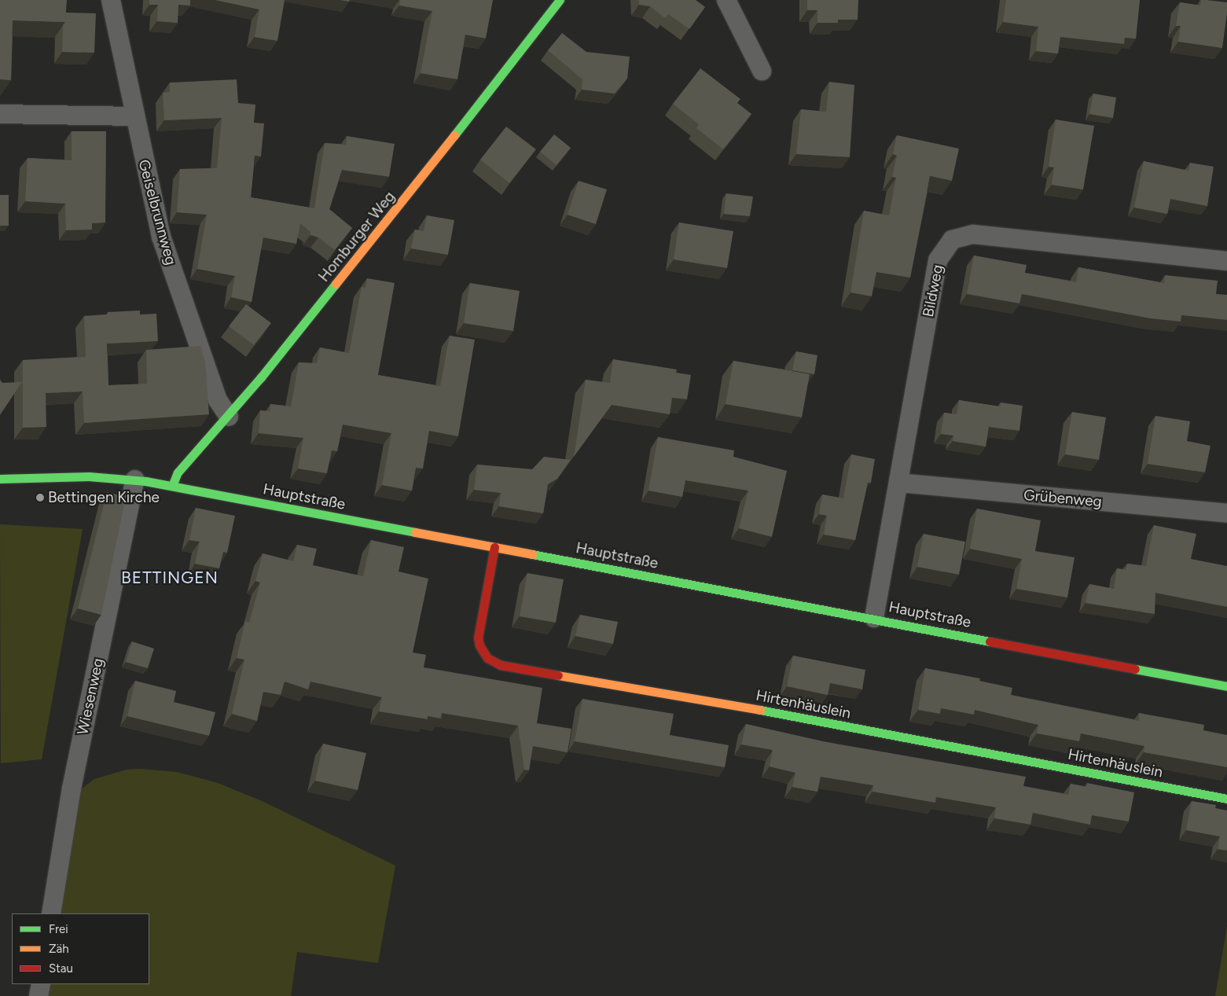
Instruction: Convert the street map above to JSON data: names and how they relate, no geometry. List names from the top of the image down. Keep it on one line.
{"streets":{"street":["Geiselbrunnweg","Homburger Weg","Bildweg","Hauptstraße","Grübenweg","Wiesenweg","Hirtenhäuslein"]},"crossings":[["Geiselbrunnweg","Homburger Weg"],["Homburger Weg","Hauptstraße"],["Bildweg","Hauptstraße"],["Bildweg","Grübenweg"],["Hauptstraße","Wiesenweg"],["Hauptstraße","Hirtenhäuslein"]],"districts":["BETTINGEN"],"places":["Bettingen Kirche"],"legend":["Frei","Zäh","Stau"]}
